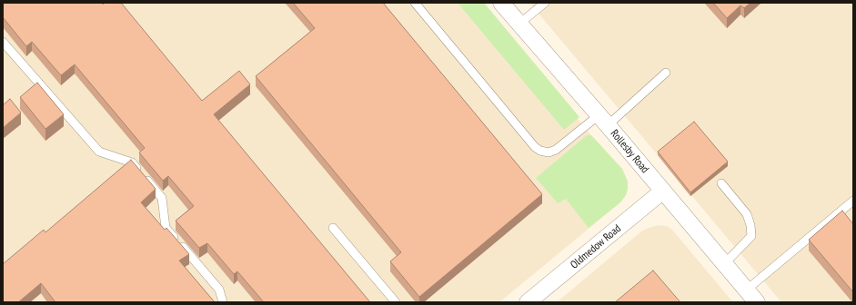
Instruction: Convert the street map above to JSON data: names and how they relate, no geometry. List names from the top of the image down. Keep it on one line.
{"streets":{"street":["Rollesby Road","Oldmedow Road"]},"crossings":[["Rollesby Road","Oldmedow Road"]]}
